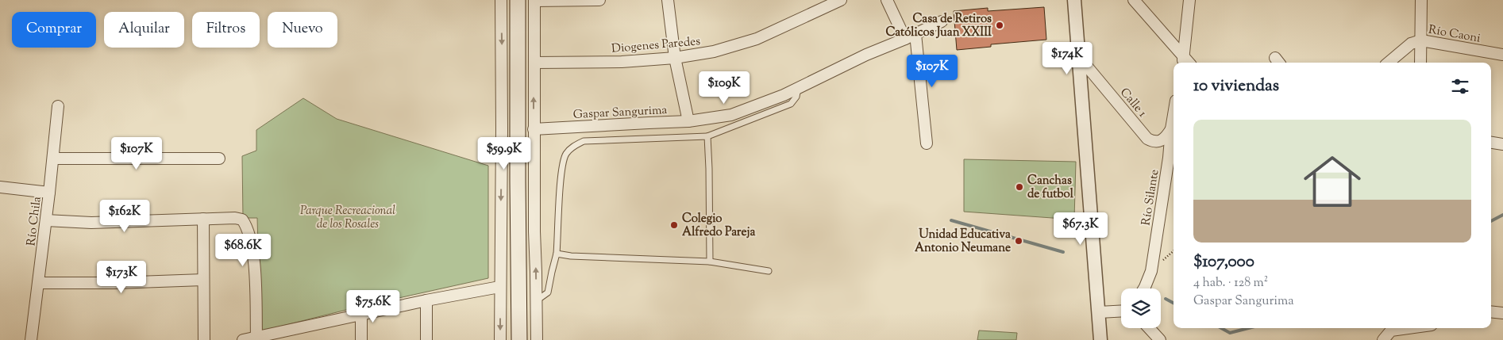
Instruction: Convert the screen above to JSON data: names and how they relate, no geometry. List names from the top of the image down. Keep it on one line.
{"streets":{"street":["Río Caoni","Diogenes Paredes","Calle 1","Gaspar Sangurima","Río Silante","Río Chila"]},"crossings":[["Calle 1","Río Silante"]],"parks":["Parque Recreacional de los Rosales"],"places":["Casa de Retiros Católicos Juan XXIII","Canchas de futbol","Colegio Alfredo Pareja","Unidad Educativa Antonio Neumane"],"page":{"chip":["Comprar","Alquilar","Filtros","Nuevo"],"price":["$174K","$107K","$109K","$107K","$59.9K","$162K","$67.3K","$68.6K","$173K","$75.6K"],"heading":"10 viviendas","list":[{"name":"$107,000","note":"4 hab. · 128 m² · Gaspar Sangurima"}]}}
